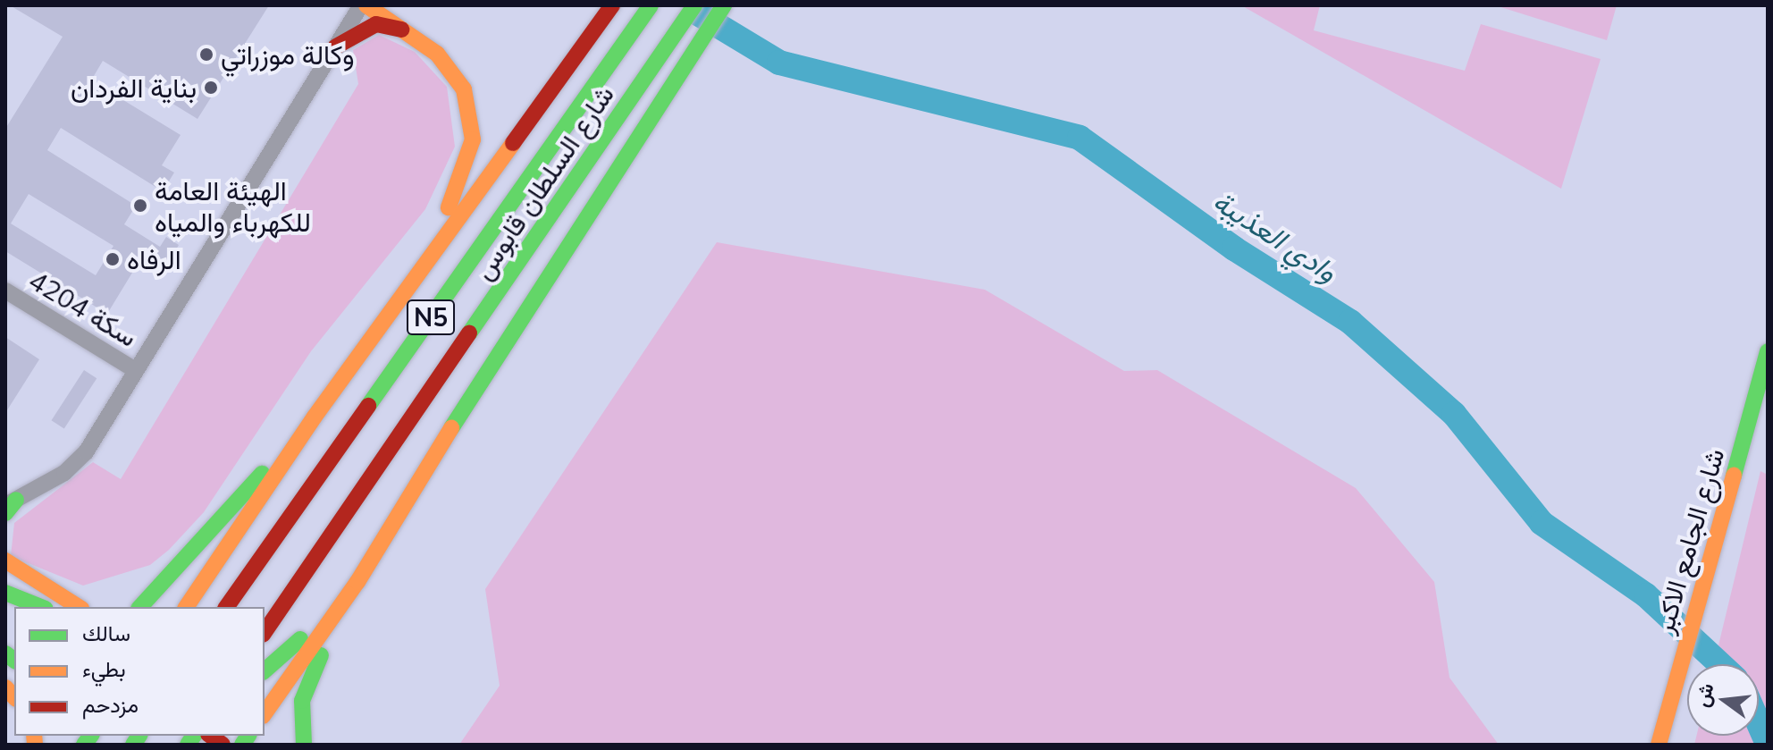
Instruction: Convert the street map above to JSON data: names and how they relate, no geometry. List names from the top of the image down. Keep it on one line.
{"streets":{"main road":["شارع السلطان قابوس","N5","شارع الجامع الاكبر"],"street":["سكة 4204"]},"water":["وادي العذيبة"],"places":["وكالة موزراتي","بناية الفردان","الهيئة العامة للكهرباء والمياه","الرفاه"],"legend":["سالك","بطيء","مزدحم"],"north":"left"}
